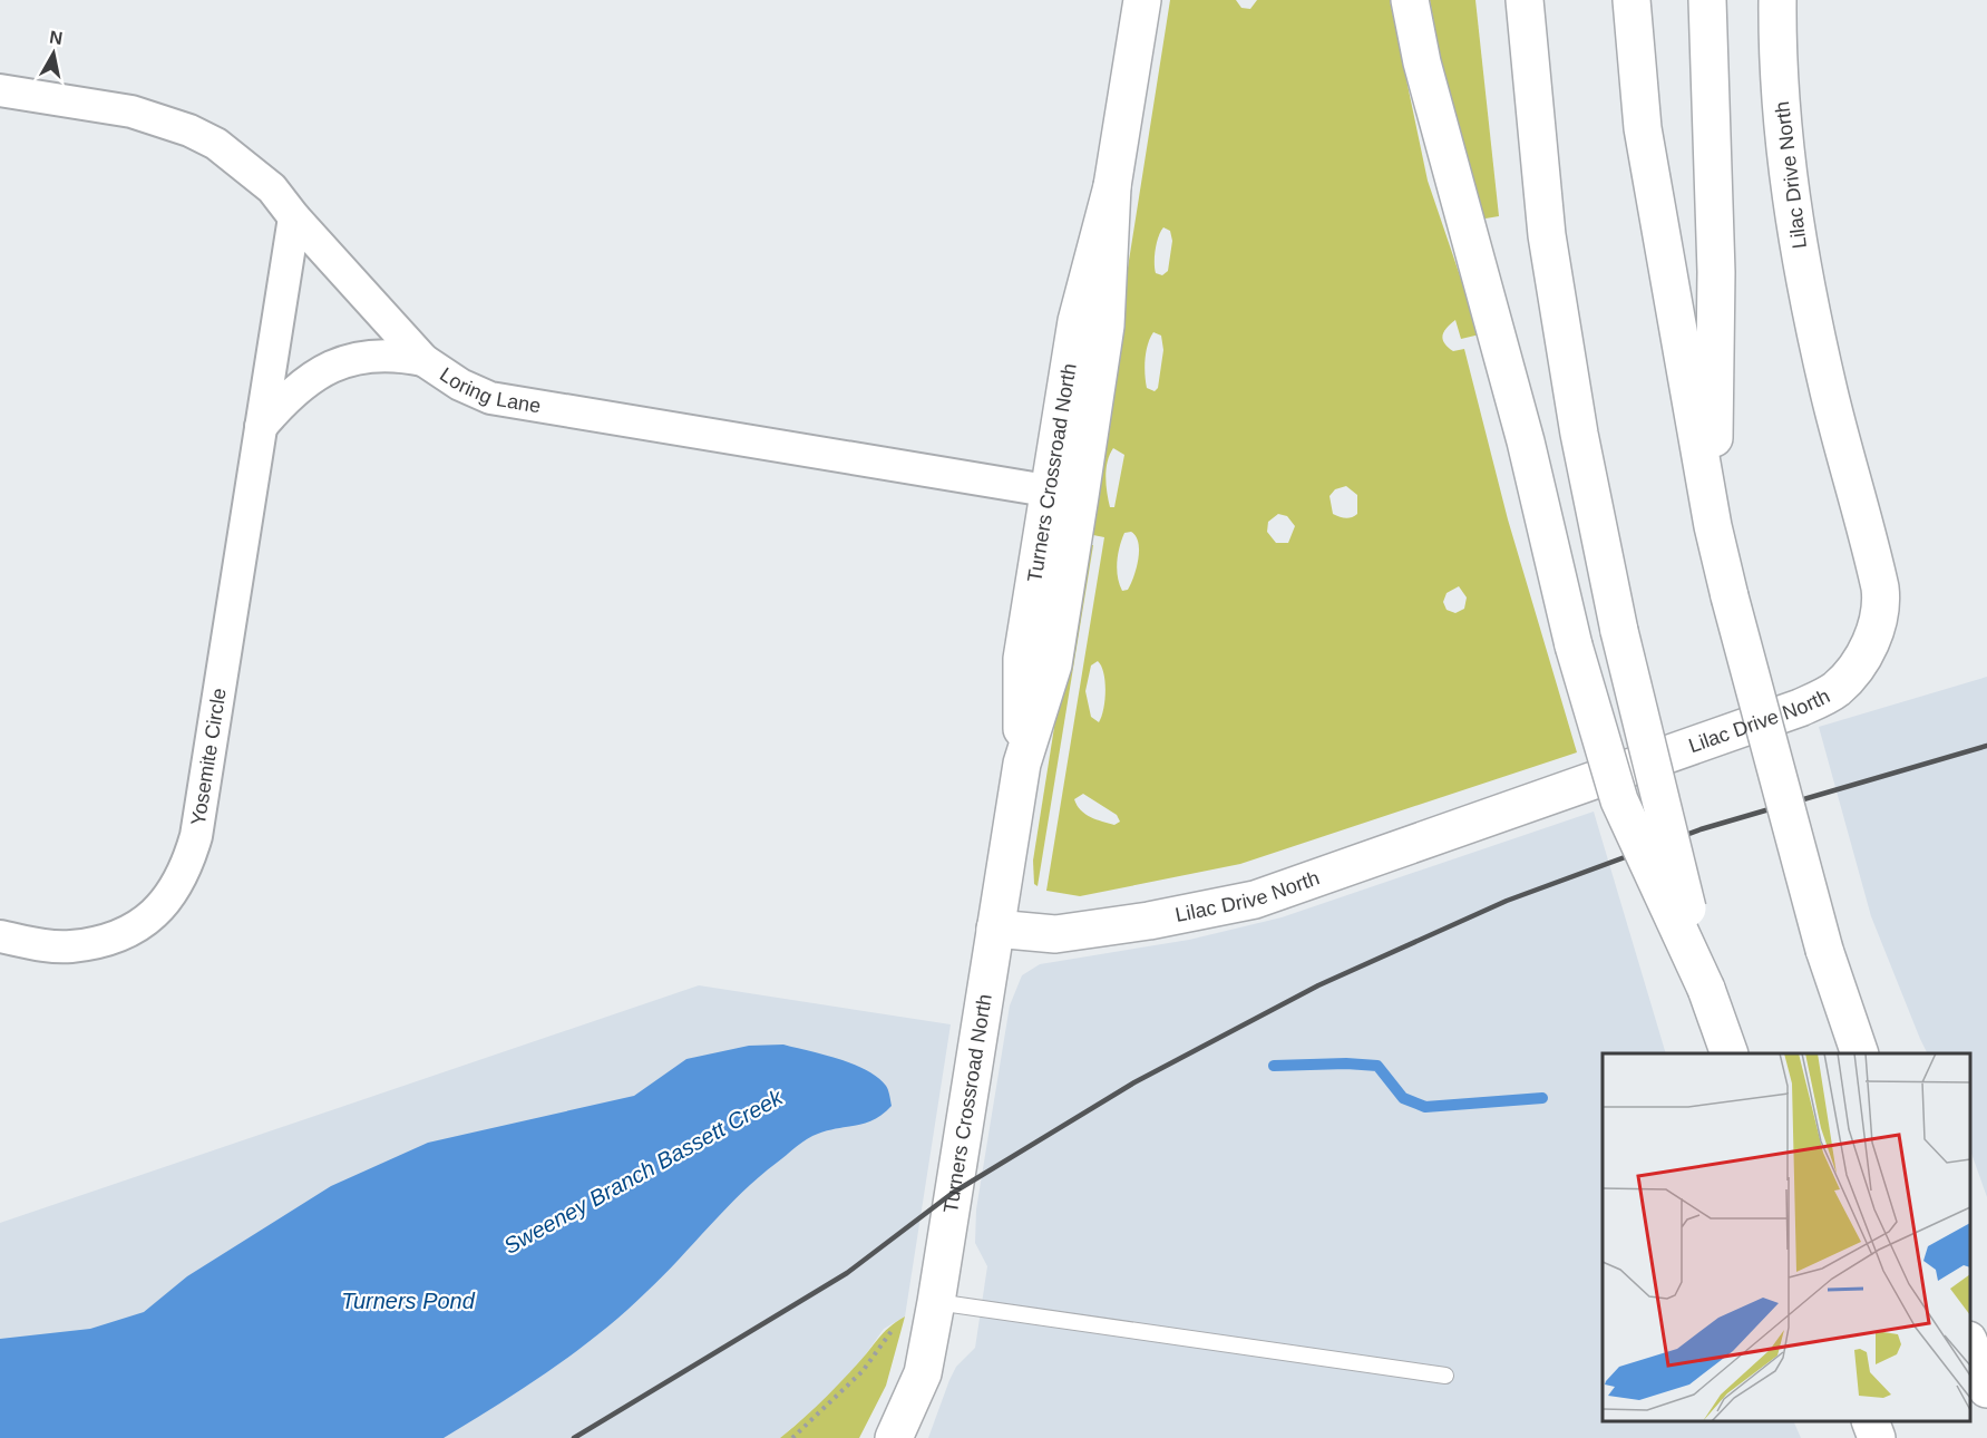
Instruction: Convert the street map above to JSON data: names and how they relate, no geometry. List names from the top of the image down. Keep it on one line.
{"streets":{"main road":["Lilac Drive North","Turners Crossroad North"],"street":["Loring Lane","Yosemite Circle"]},"crossings":[["Lilac Drive North","Turners Crossroad North"],["Loring Lane","Turners Crossroad North"],["Loring Lane","Yosemite Circle"]],"water":["Sweeney Branch Bassett Creek","Turners Pond"],"north":"top"}
